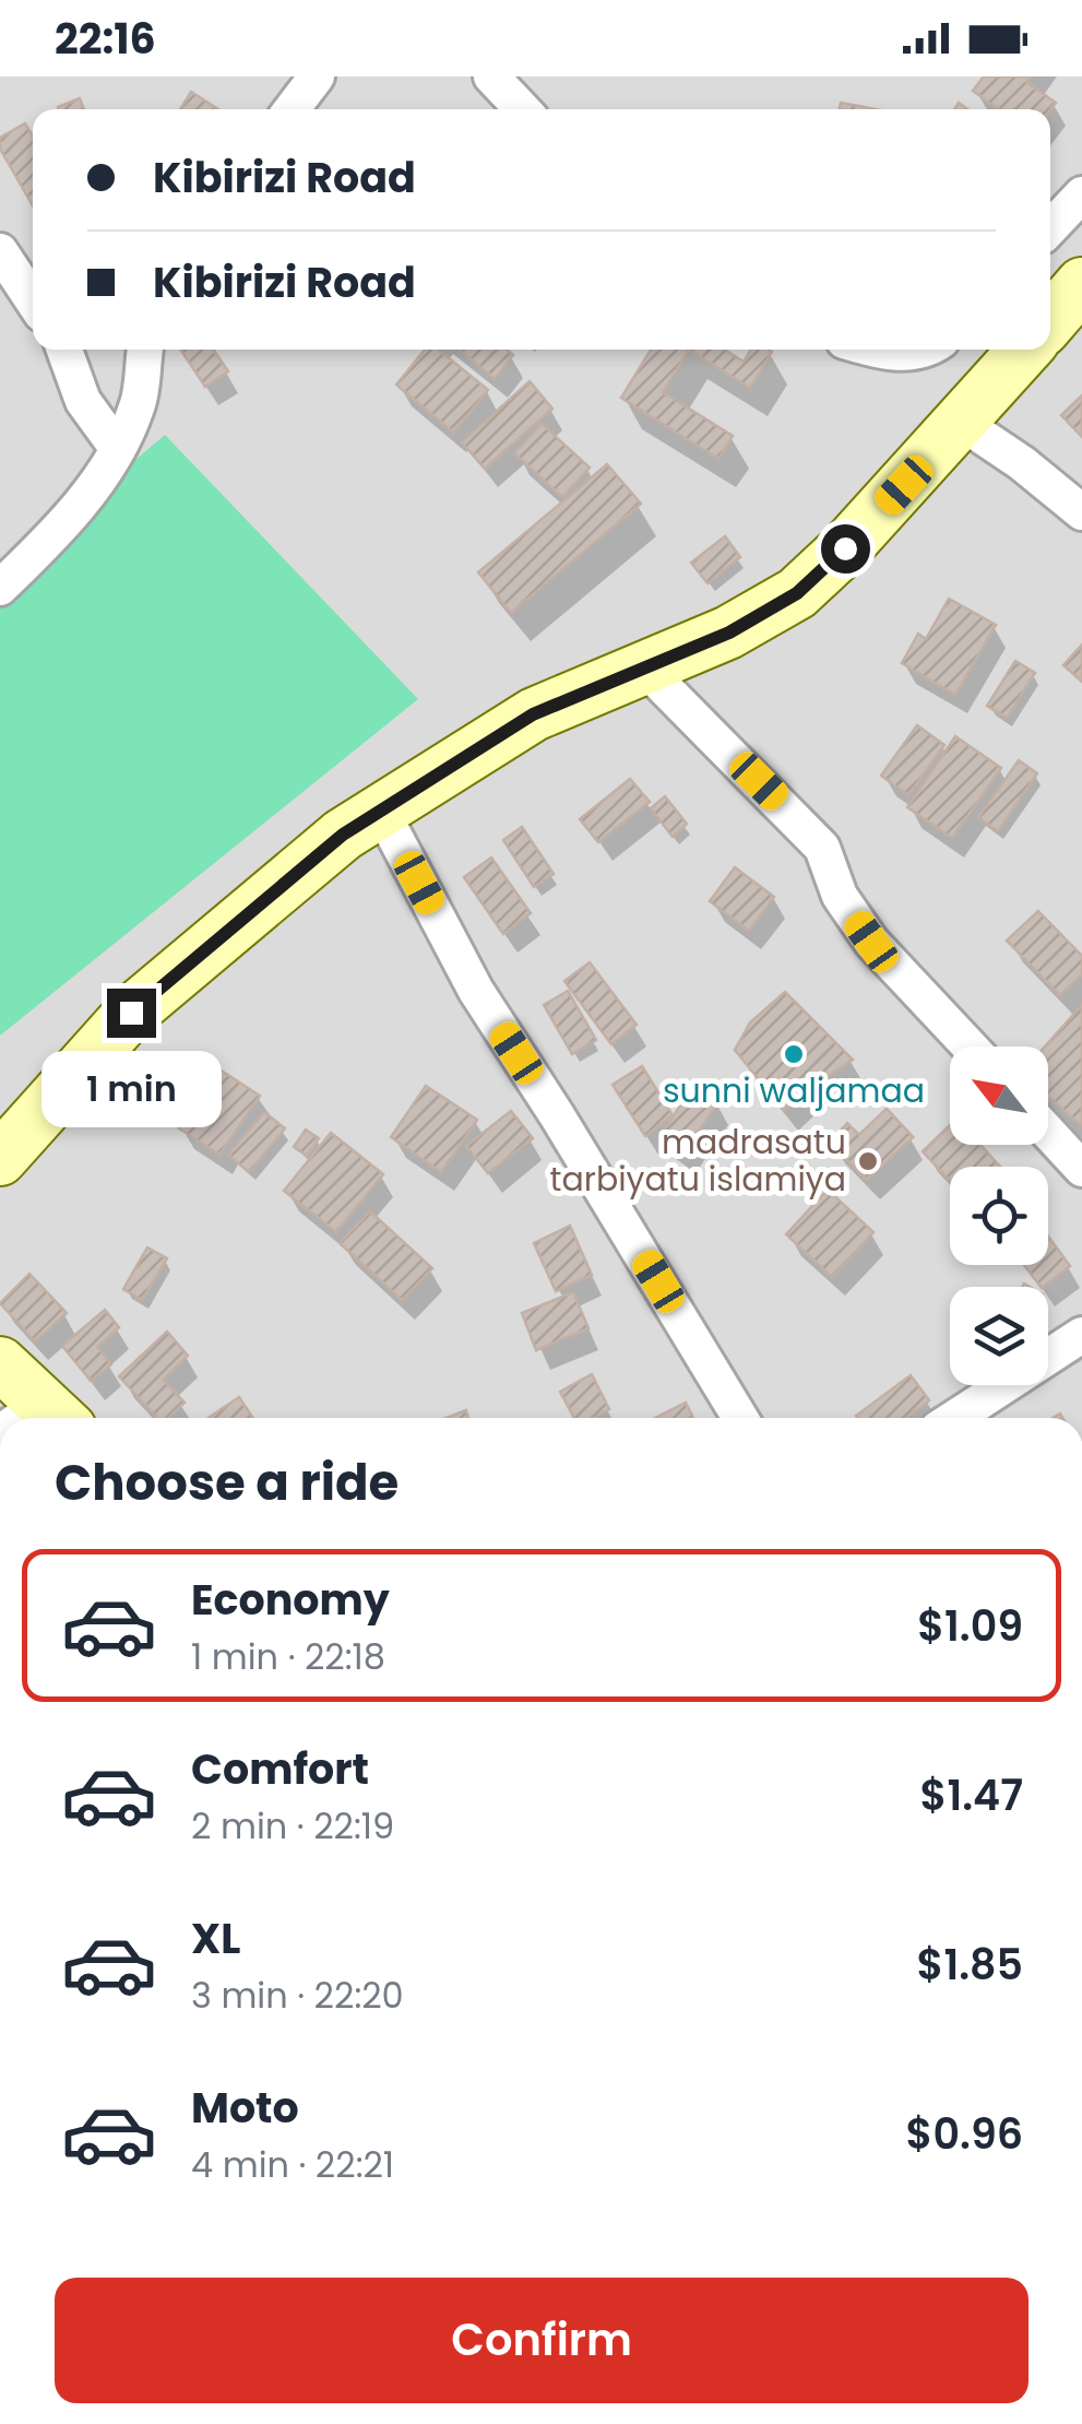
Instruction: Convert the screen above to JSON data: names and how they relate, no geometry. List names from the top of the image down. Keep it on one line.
{"places":["sunni waljamaa","madrasatu tarbiyatu islamiya"],"north":"top left","page":{"status":"22:16","banner":["Kibirizi Road","Kibirizi Road"],"bubble":"1 min","heading":"Choose a ride","list":[{"name":"Economy","note":"1 min · 22:18","value":"$1.09"},{"name":"Comfort","note":"2 min · 22:19","value":"$1.47"},{"name":"XL","note":"3 min · 22:20","value":"$1.85"},{"name":"Moto","note":"4 min · 22:21","value":"$0.96"}],"buttons":"Confirm"}}
